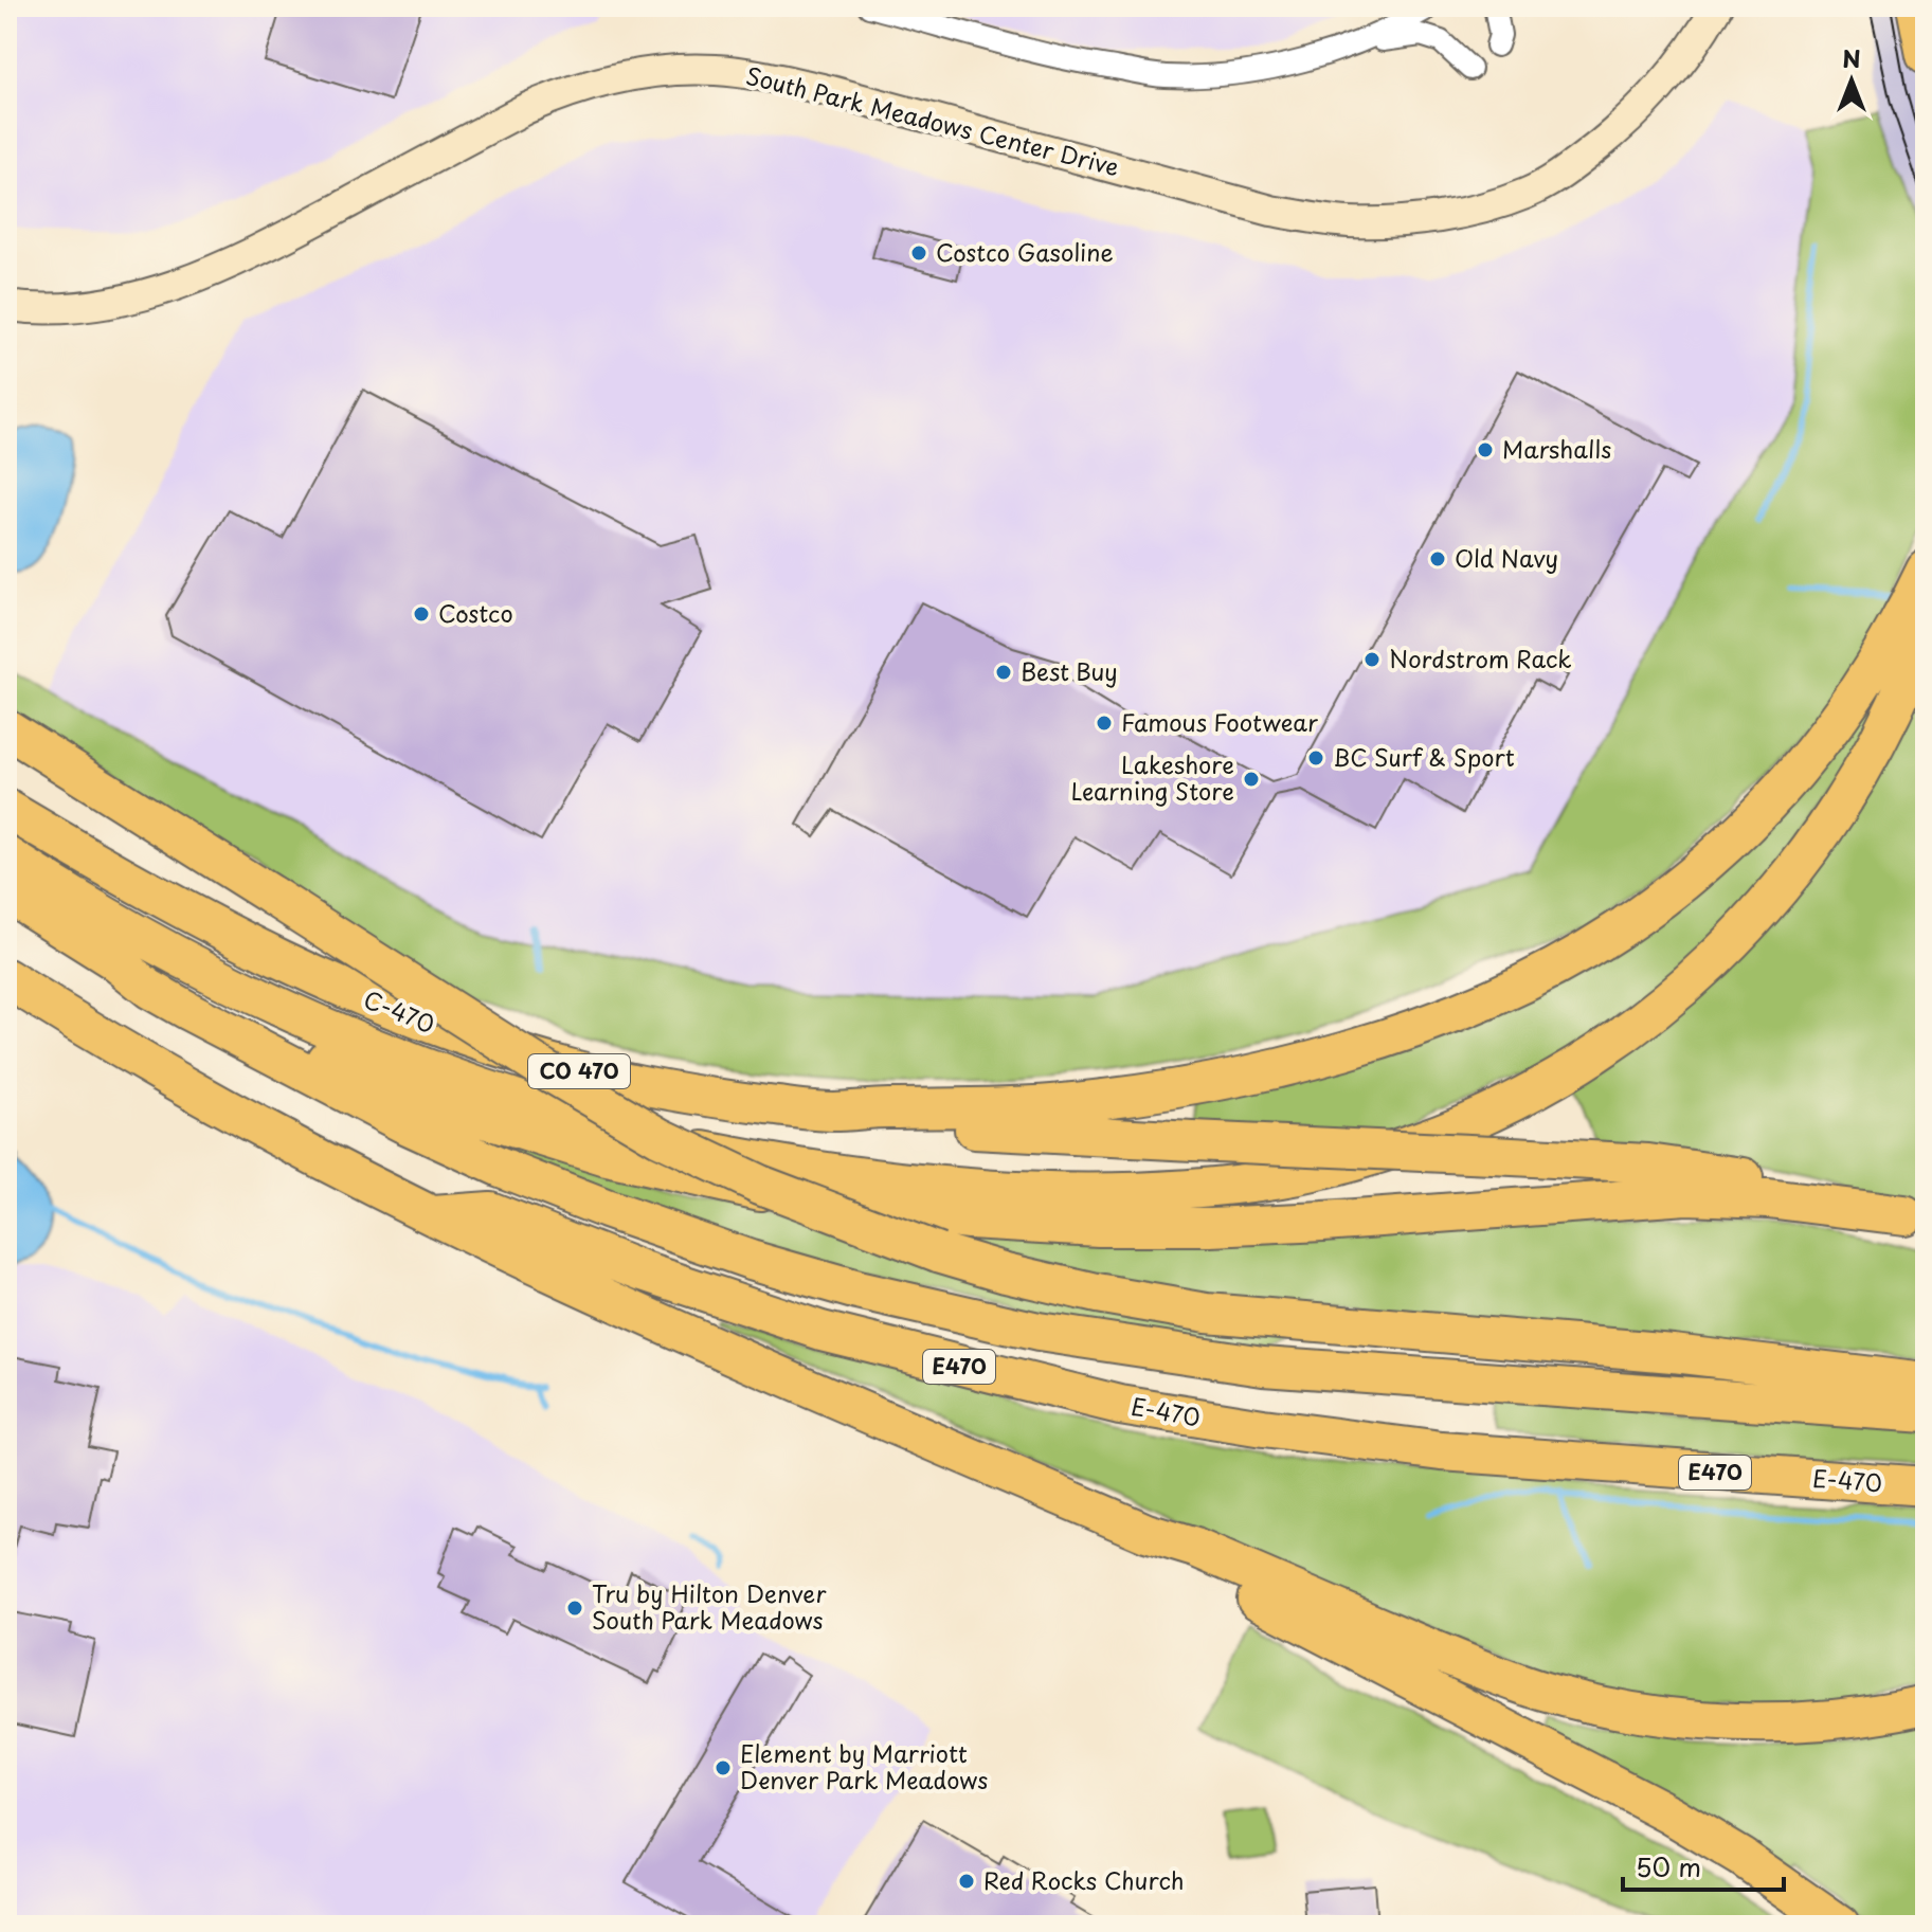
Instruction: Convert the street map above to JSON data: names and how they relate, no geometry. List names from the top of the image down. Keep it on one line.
{"streets":{"highway":["C-470","CO 470","E470","E-470"],"main road":["South Park Meadows Center Drive"]},"places":["Costco Gasoline","Marshalls","Old Navy","Costco","Nordstrom Rack","Best Buy","Famous Footwear","BC Surf & Sport","Lakeshore Learning Store","Tru by Hilton Denver South Park Meadows","Element by Marriott Denver Park Meadows","Red Rocks Church"],"scale_bar":"50 m","north":"top"}
